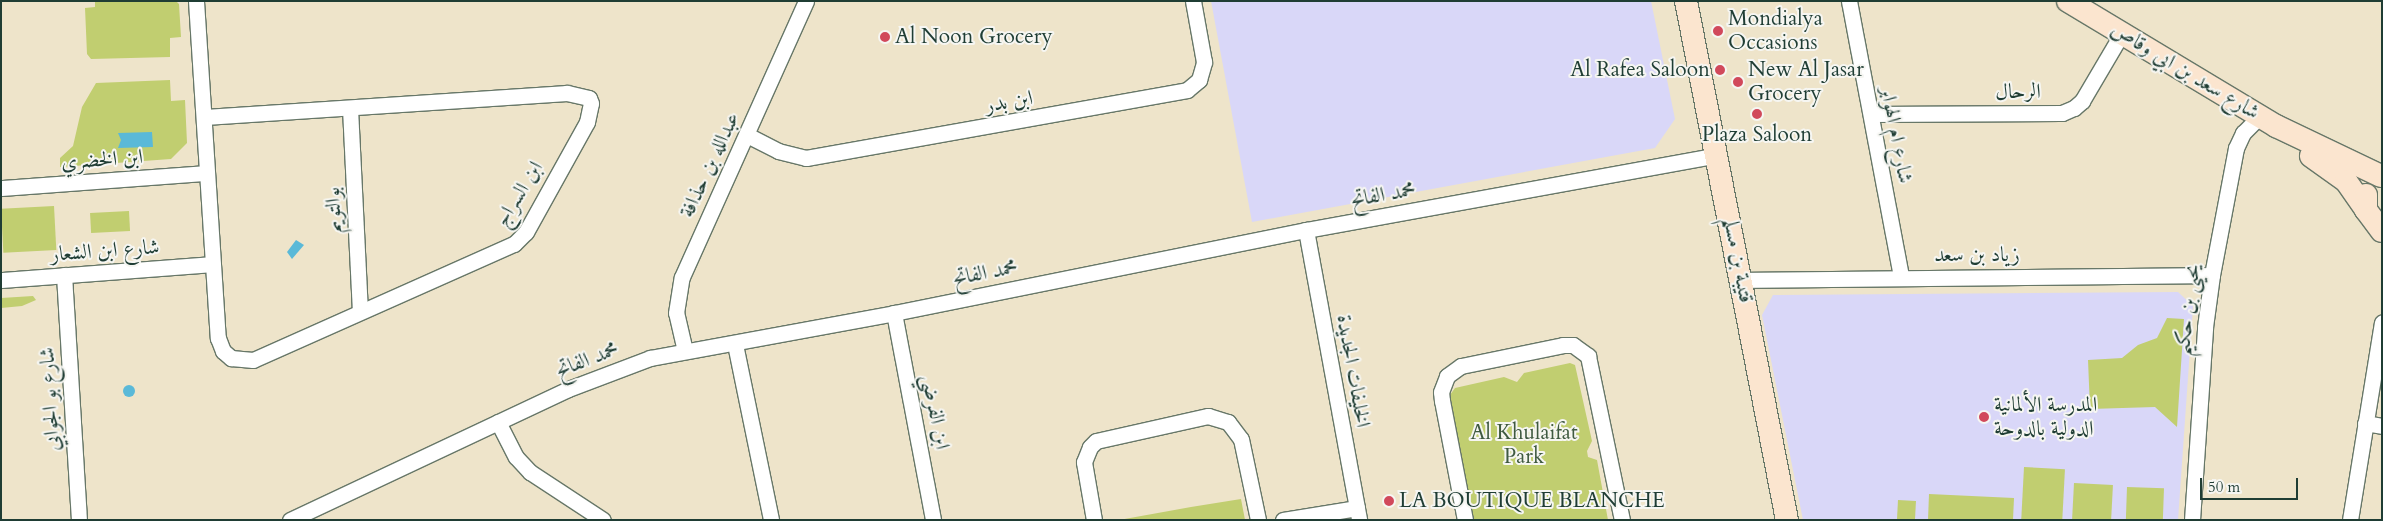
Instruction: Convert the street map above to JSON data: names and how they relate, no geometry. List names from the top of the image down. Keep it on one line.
{"streets":{"street":["شارع سعد بن ابي وقاص","الرحال","ابن بدر","شارع ام الهوابر","ابن الخضري","عبدالله بن حذافة","ابن السراج","محمد الفاتح","بوالتويم","شارع ابن الشعار","زياد بن سعد","قتيبة بن مسلم","يحيى بن حكيم","الخليفات الجديدة","شارع بو الجوابي","ابن الفرضي"]},"crossings":[["شارع سعد بن ابي وقاص","الرحال"],["شارع سعد بن ابي وقاص","يحيى بن حكيم"],["الرحال","شارع ام الهوابر"],["ابن بدر","عبدالله بن حذافة"],["شارع ام الهوابر","زياد بن سعد"],["ابن الخضري","ابن السراج"],["عبدالله بن حذافة","محمد الفاتح"],["ابن السراج","بوالتويم"],["ابن السراج","شارع ابن الشعار"],["محمد الفاتح","قتيبة بن مسلم"],["محمد الفاتح","الخليفات الجديدة"],["محمد الفاتح","ابن الفرضي"],["شارع ابن الشعار","شارع بو الجوابي"],["زياد بن سعد","قتيبة بن مسلم"],["زياد بن سعد","يحيى بن حكيم"]],"parks":["Al Khulaifat Park"],"places":["Mondialya Occasions","Al Noon Grocery","Al Rafea Saloon","New Al Jasar Grocery","Plaza Saloon","المدرسة الألمانية الدولية بالدوحة","LA BOUTIQUE BLANCHE"],"scale_bar":"50 m"}
